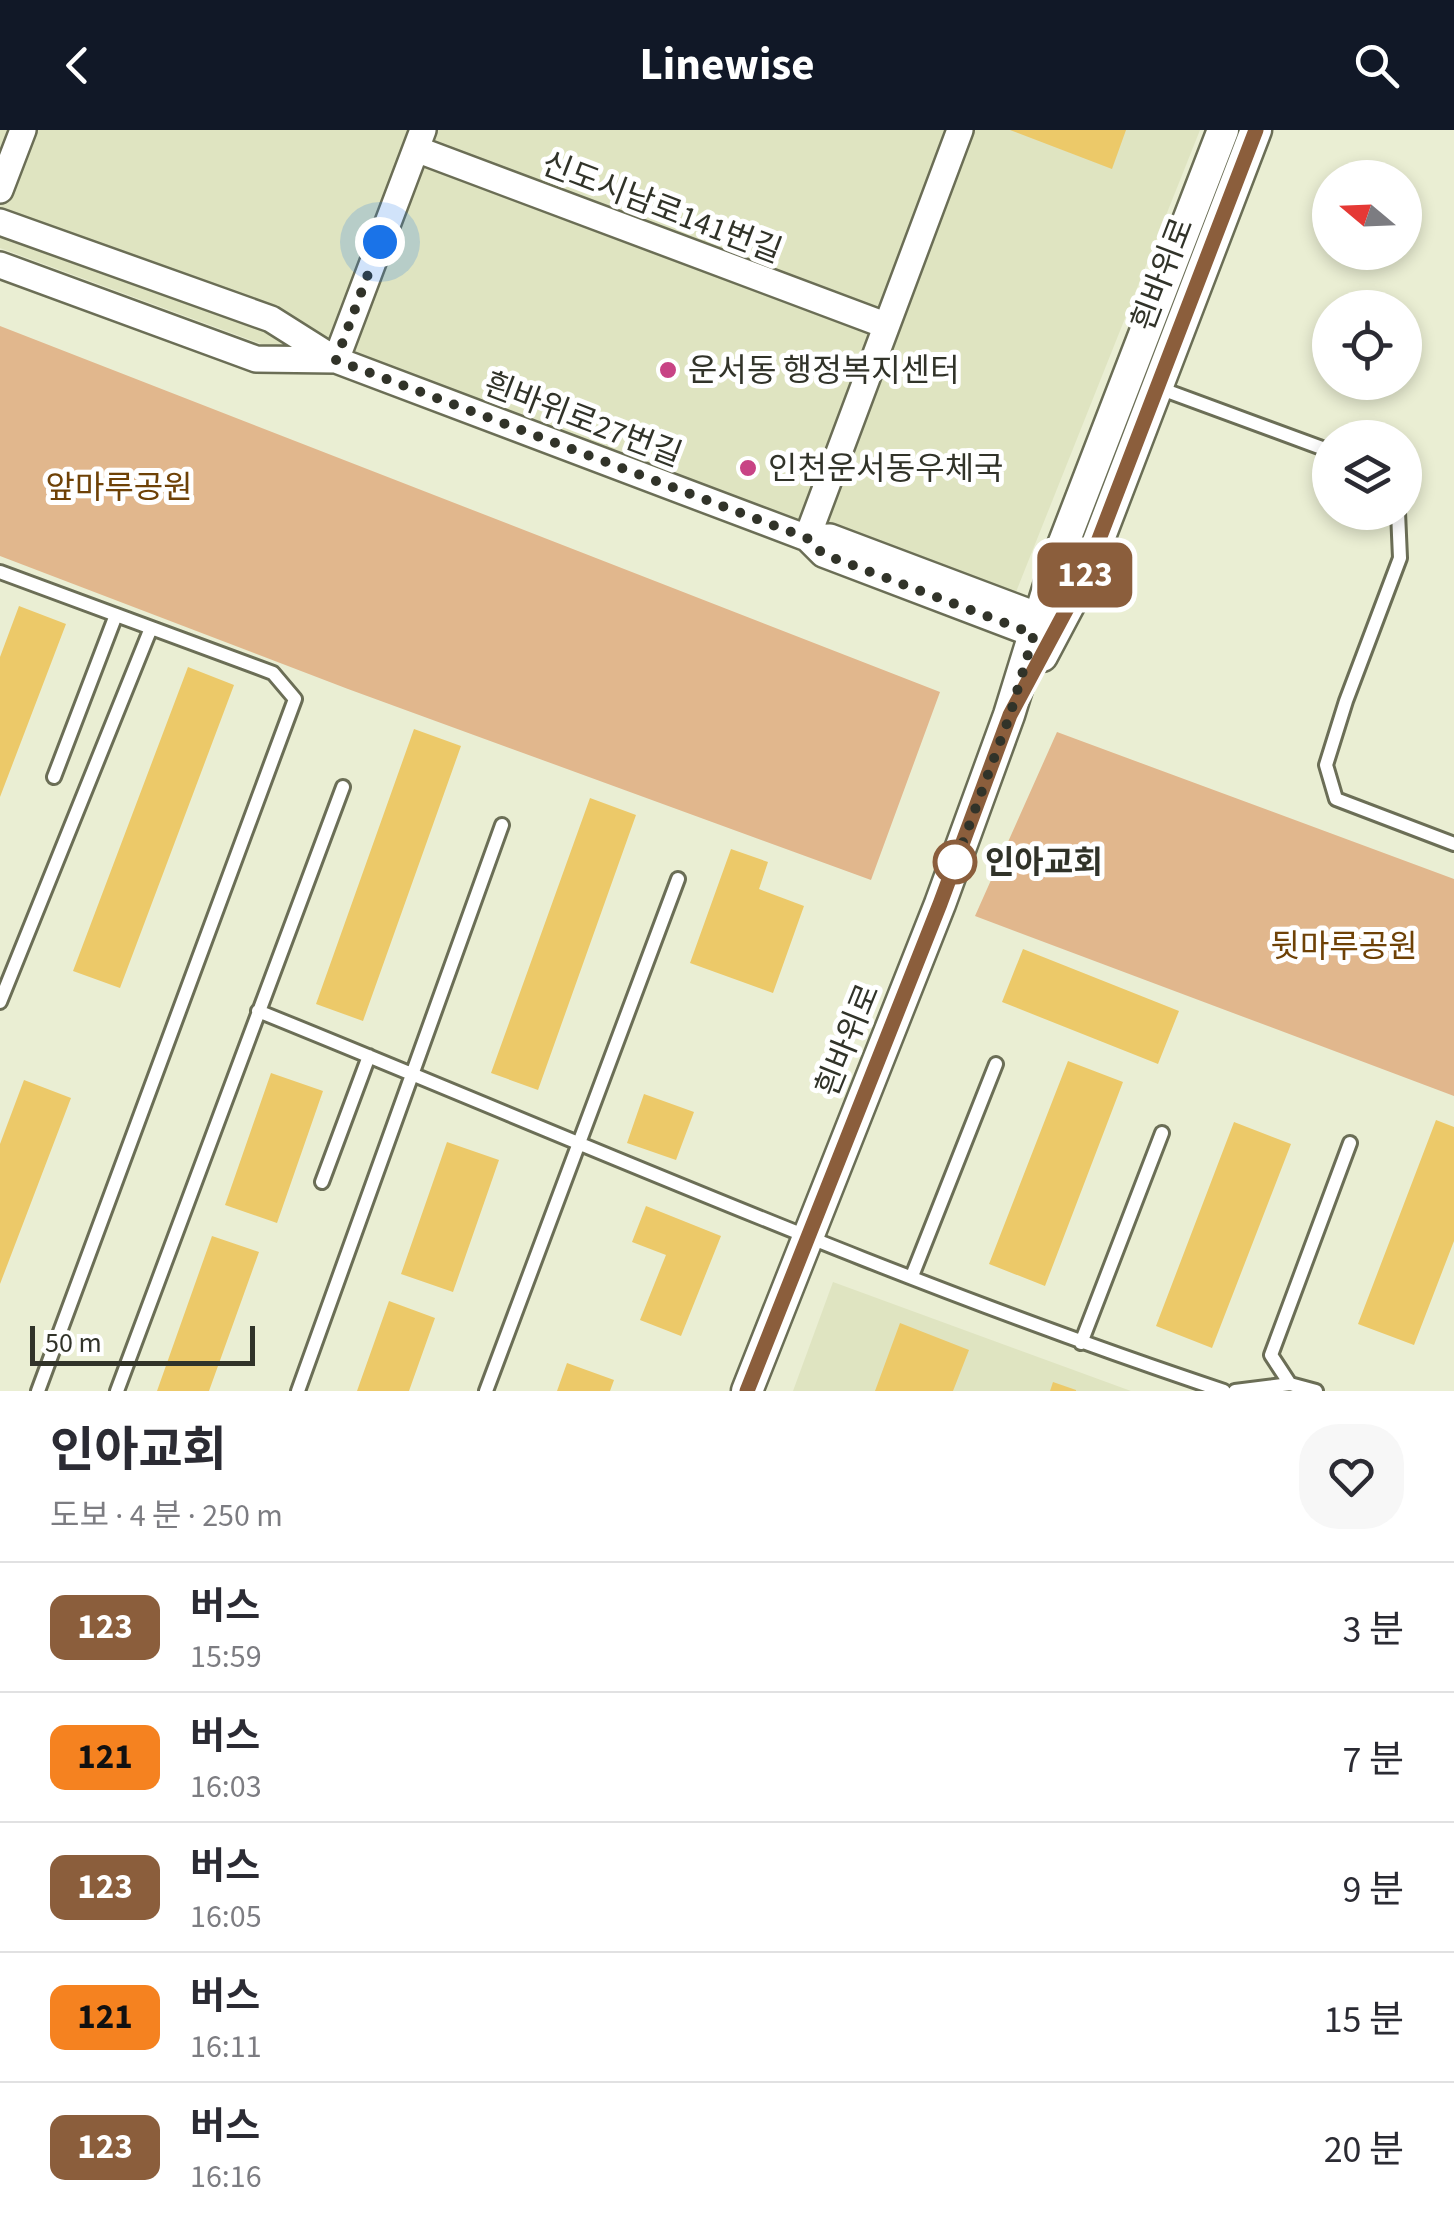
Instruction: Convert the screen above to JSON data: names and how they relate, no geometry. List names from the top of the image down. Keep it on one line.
{"streets":{"street":["신도시남로141번길","흰바위로","흰바위로27번길"]},"crossings":[["신도시남로141번길","흰바위로27번길"],["흰바위로","흰바위로27번길"]],"parks":["앞마루공원","뒷마루공원"],"places":["운서동 행정복지센터","인천운서동우체국","인아교회"],"lines":["bus line 123"],"scale_bar":"50 m","north":"left","page":{"header":"Linewise","on_map":"123","scale":"50 m","heading":["인아교회","도보 · 4 분 · 250 m"],"list":[{"mark":"123","name":"버스","note":"15:59","value":"3 분"},{"mark":"121","name":"버스","note":"16:03","value":"7 분"},{"mark":"123","name":"버스","note":"16:05","value":"9 분"},{"mark":"121","name":"버스","note":"16:11","value":"15 분"},{"mark":"123","name":"버스","note":"16:16","value":"20 분"}]}}
